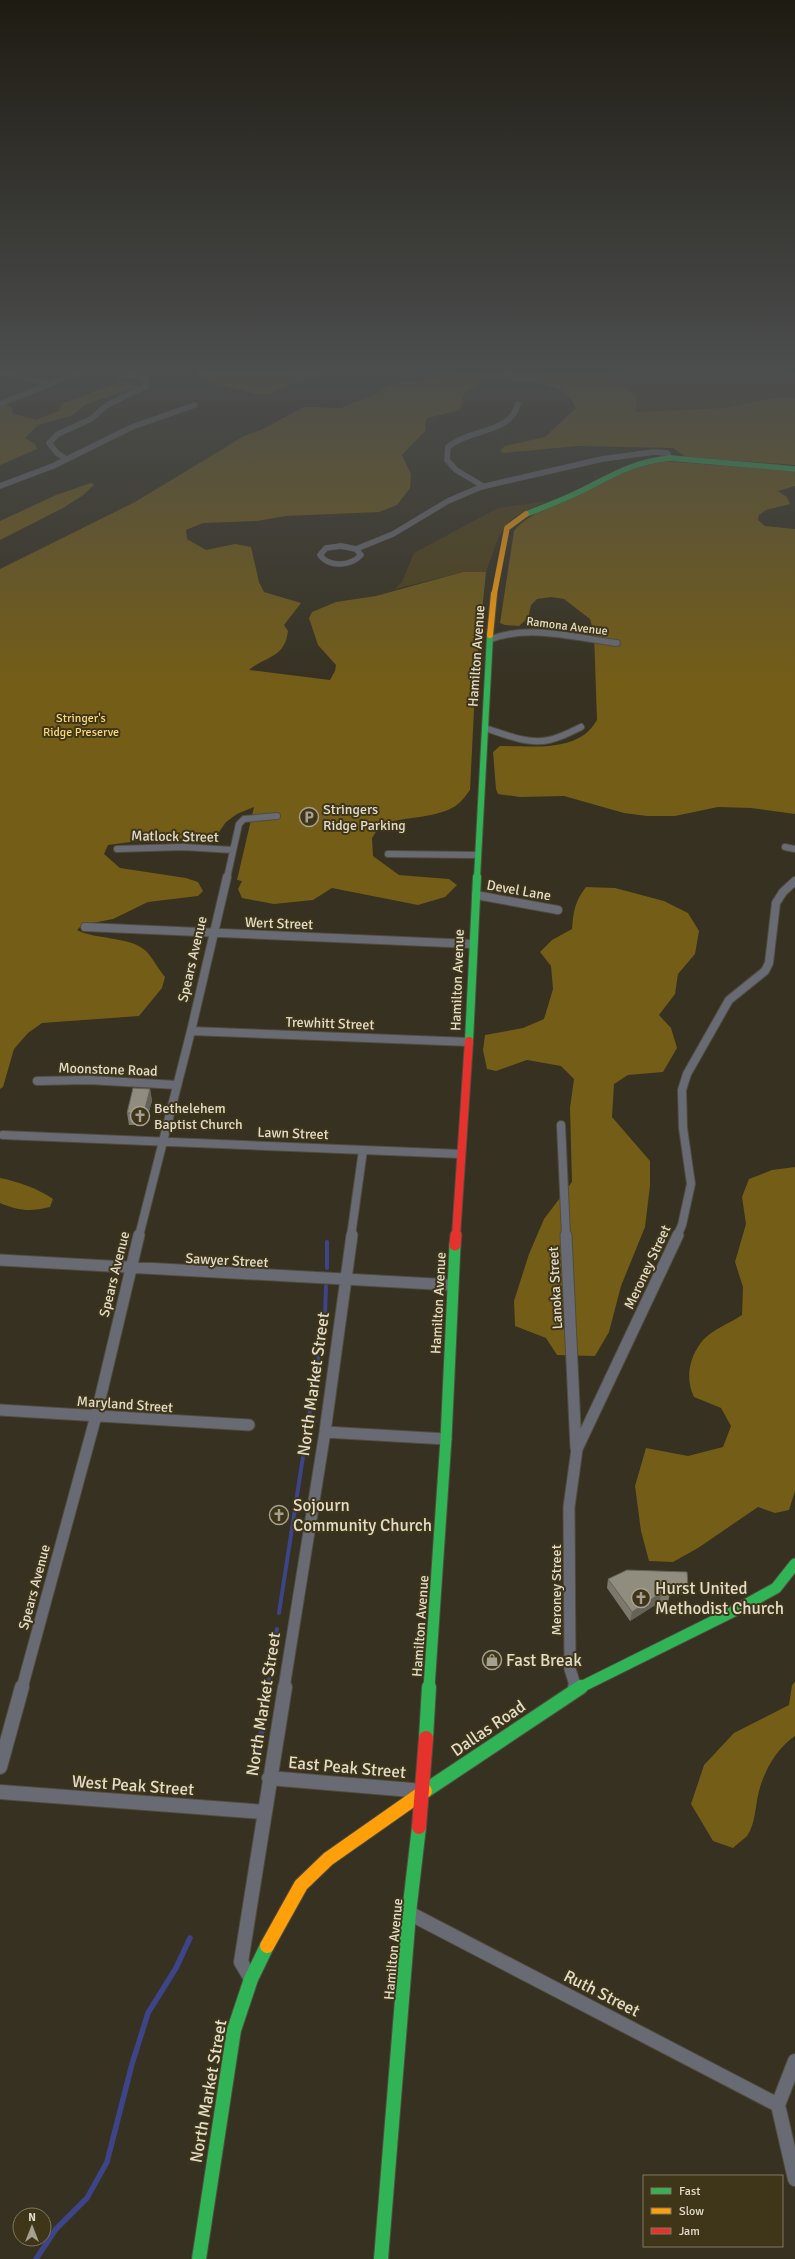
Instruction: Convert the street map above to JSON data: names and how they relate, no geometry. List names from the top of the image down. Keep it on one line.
{"streets":{"street":["Ramona Avenue","Hamilton Avenue","Matlock Street","Devel Lane","Wert Street","Spears Avenue","Trewhitt Street","Moonstone Road","Lawn Street","Sawyer Street","Meroney Street","Lanoka Street","North Market Street","Maryland Street","Dallas Road","East Peak Street","West Peak Street","Ruth Street"]},"crossings":[["Ramona Avenue","Hamilton Avenue"],["Hamilton Avenue","Devel Lane"],["Hamilton Avenue","Wert Street"],["Hamilton Avenue","Trewhitt Street"],["Hamilton Avenue","Lawn Street"],["Hamilton Avenue","Sawyer Street"],["Hamilton Avenue","Dallas Road"],["Hamilton Avenue","East Peak Street"],["Hamilton Avenue","Ruth Street"],["Matlock Street","Spears Avenue"],["Wert Street","Spears Avenue"],["Spears Avenue","Trewhitt Street"],["Spears Avenue","Moonstone Road"],["Spears Avenue","Lawn Street"],["Spears Avenue","Sawyer Street"],["Spears Avenue","Maryland Street"],["Lawn Street","North Market Street"],["Sawyer Street","North Market Street"],["Meroney Street","Lanoka Street"],["Meroney Street","Dallas Road"],["North Market Street","Dallas Road"],["North Market Street","East Peak Street"],["North Market Street","West Peak Street"],["Dallas Road","East Peak Street"]],"parks":["Stringer's Ridge Preserve"],"places":{"parking":["Stringers Ridge Parking"],"church":["Bethelehem Baptist Church","Sojourn Community Church","Hurst United Methodist Church"],"shop":["Fast Break"]},"legend":["Fast","Slow","Jam"],"north":"top"}
